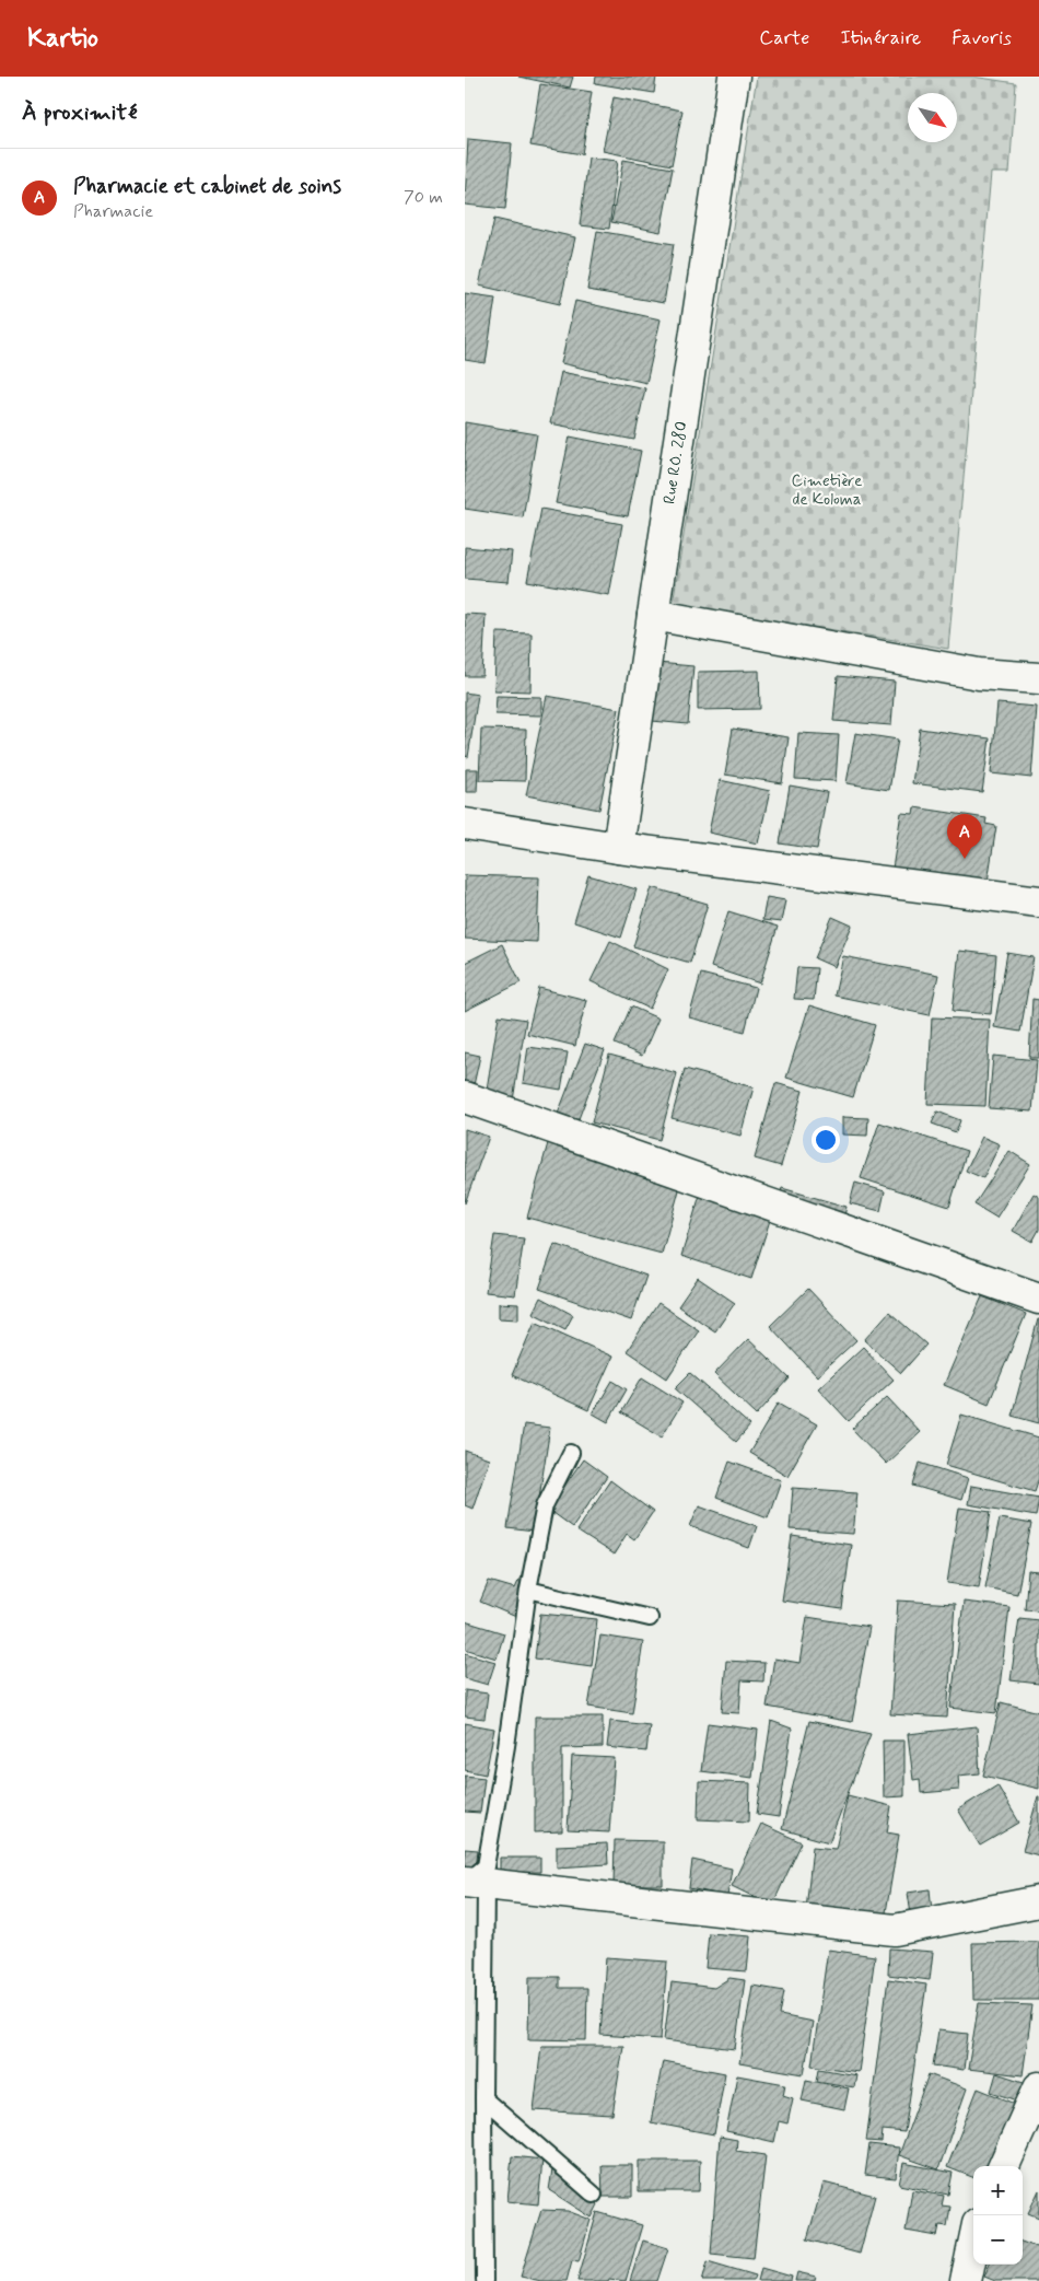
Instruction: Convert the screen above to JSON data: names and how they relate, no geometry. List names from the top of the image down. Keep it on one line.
{"streets":{"street":["Rue RO. 280"]},"parks":["Cimetière de Koloma"],"north":"bottom right","page":{"header":"Kartio","nav":["Carte","Itinéraire","Favoris"],"heading":"À proximité","list":[{"mark":"A","name":"Pharmacie et cabinet de soins","note":"Pharmacie","value":"70 m"}],"pins":"A","map_buttons":["+","−"]}}
